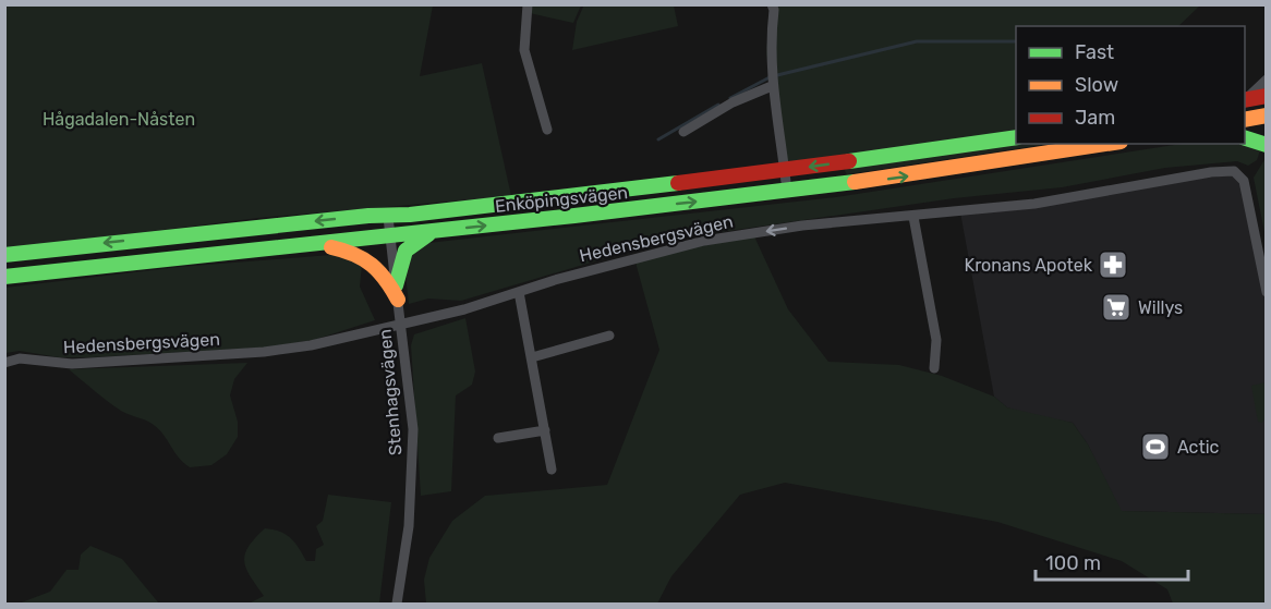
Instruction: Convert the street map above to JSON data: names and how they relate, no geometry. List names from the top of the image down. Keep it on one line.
{"streets":{"main road":["Enköpingsvägen"],"street":["Hedensbergsvägen","Stenhagsvägen"]},"crossings":[["Enköpingsvägen","Stenhagsvägen"],["Hedensbergsvägen","Stenhagsvägen"]],"parks":["Hågadalen-Nåsten"],"places":{"pharmacy":["Kronans Apotek"],"supermarket":["Willys"],"sports":["Actic"]},"legend":["Fast","Slow","Jam"],"scale_bar":"100 m"}
